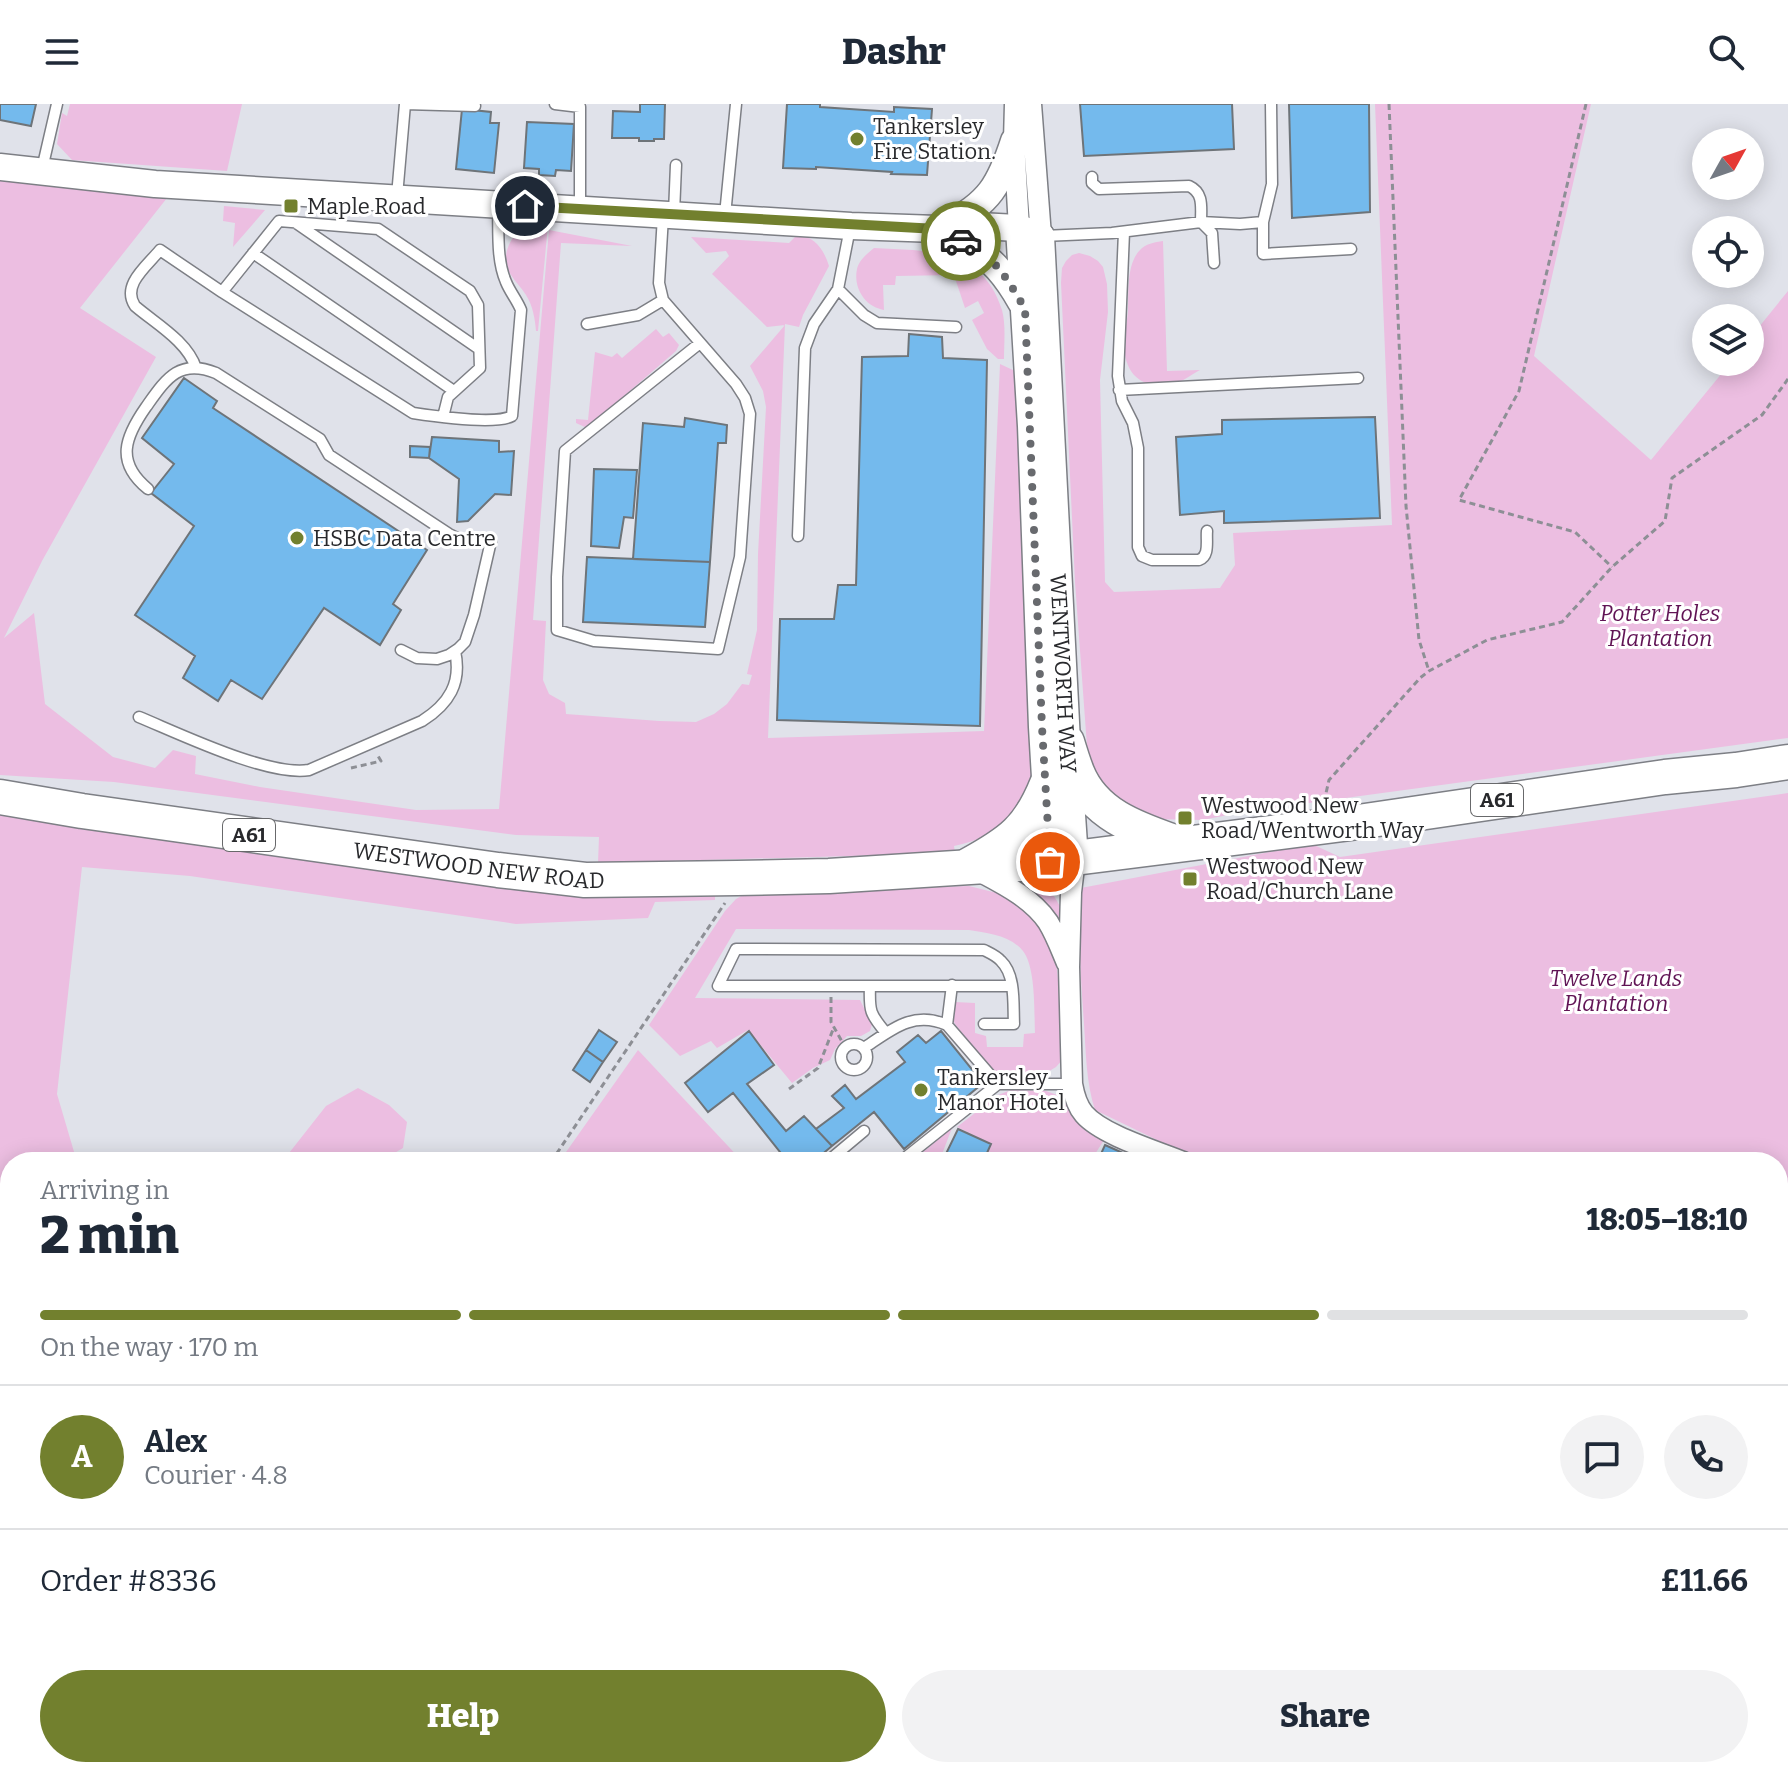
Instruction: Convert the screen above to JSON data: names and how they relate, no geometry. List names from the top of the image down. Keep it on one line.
{"streets":{"highway":["A61","WESTWOOD NEW ROAD"],"street":["WENTWORTH WAY"]},"crossings":[["WENTWORTH WAY","WESTWOOD NEW ROAD"]],"parks":["Potter Holes Plantation","Twelve Lands Plantation"],"places":{"other":["Tankersley Fire Station.","HSBC Data Centre","Tankersley Manor Hotel"],"transit":["Maple Road","Westwood New Road/Wentworth Way","Westwood New Road/Church Lane"]},"north":"top right","page":{"header":"Dashr","heading":["2 min","Arriving in","18:05–18:10"],"panel":["Alex","Courier · 4.8","Order #8336","£11.66"],"bar":"On the way · 170 m","round":"A","buttons":["Help","Share"]}}
